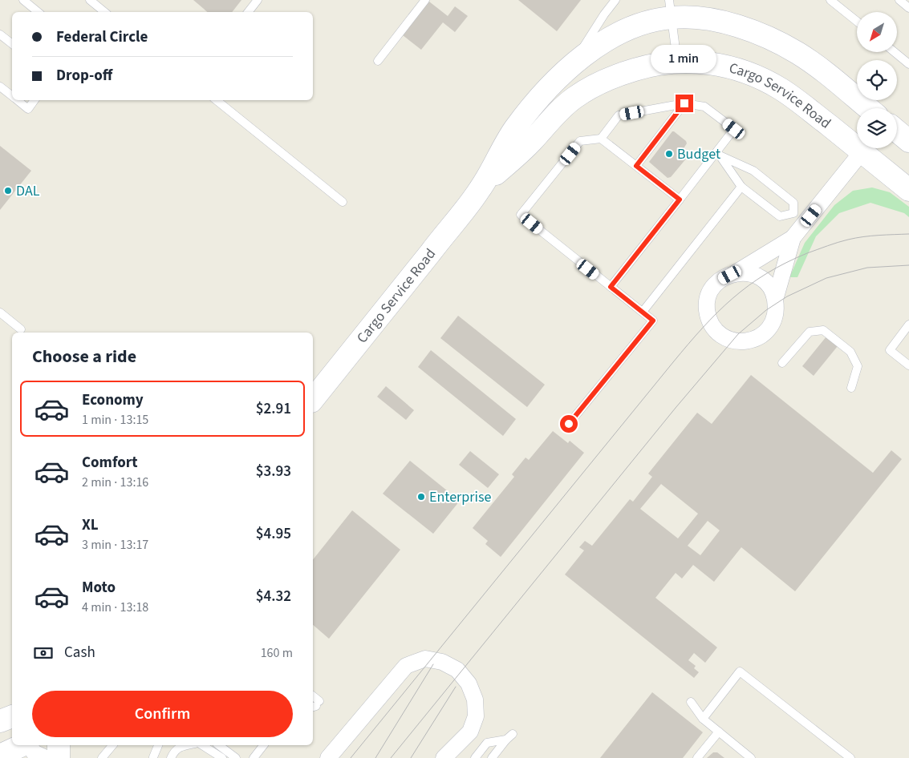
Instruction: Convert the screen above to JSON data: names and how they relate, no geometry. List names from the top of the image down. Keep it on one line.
{"streets":{"street":["Cargo Service Road"]},"places":["Budget","DAL","Enterprise"],"north":"bottom left","page":{"banner":["Federal Circle","Drop-off"],"bubble":"1 min","heading":"Choose a ride","list":[{"name":"Economy","note":"1 min · 13:15","value":"$2.91"},{"name":"Comfort","note":"2 min · 13:16","value":"$3.93"},{"name":"XL","note":"3 min · 13:17","value":"$4.95"},{"name":"Moto","note":"4 min · 13:18","value":"$4.32"}],"pay":["Cash","160 m"],"buttons":"Confirm"}}
